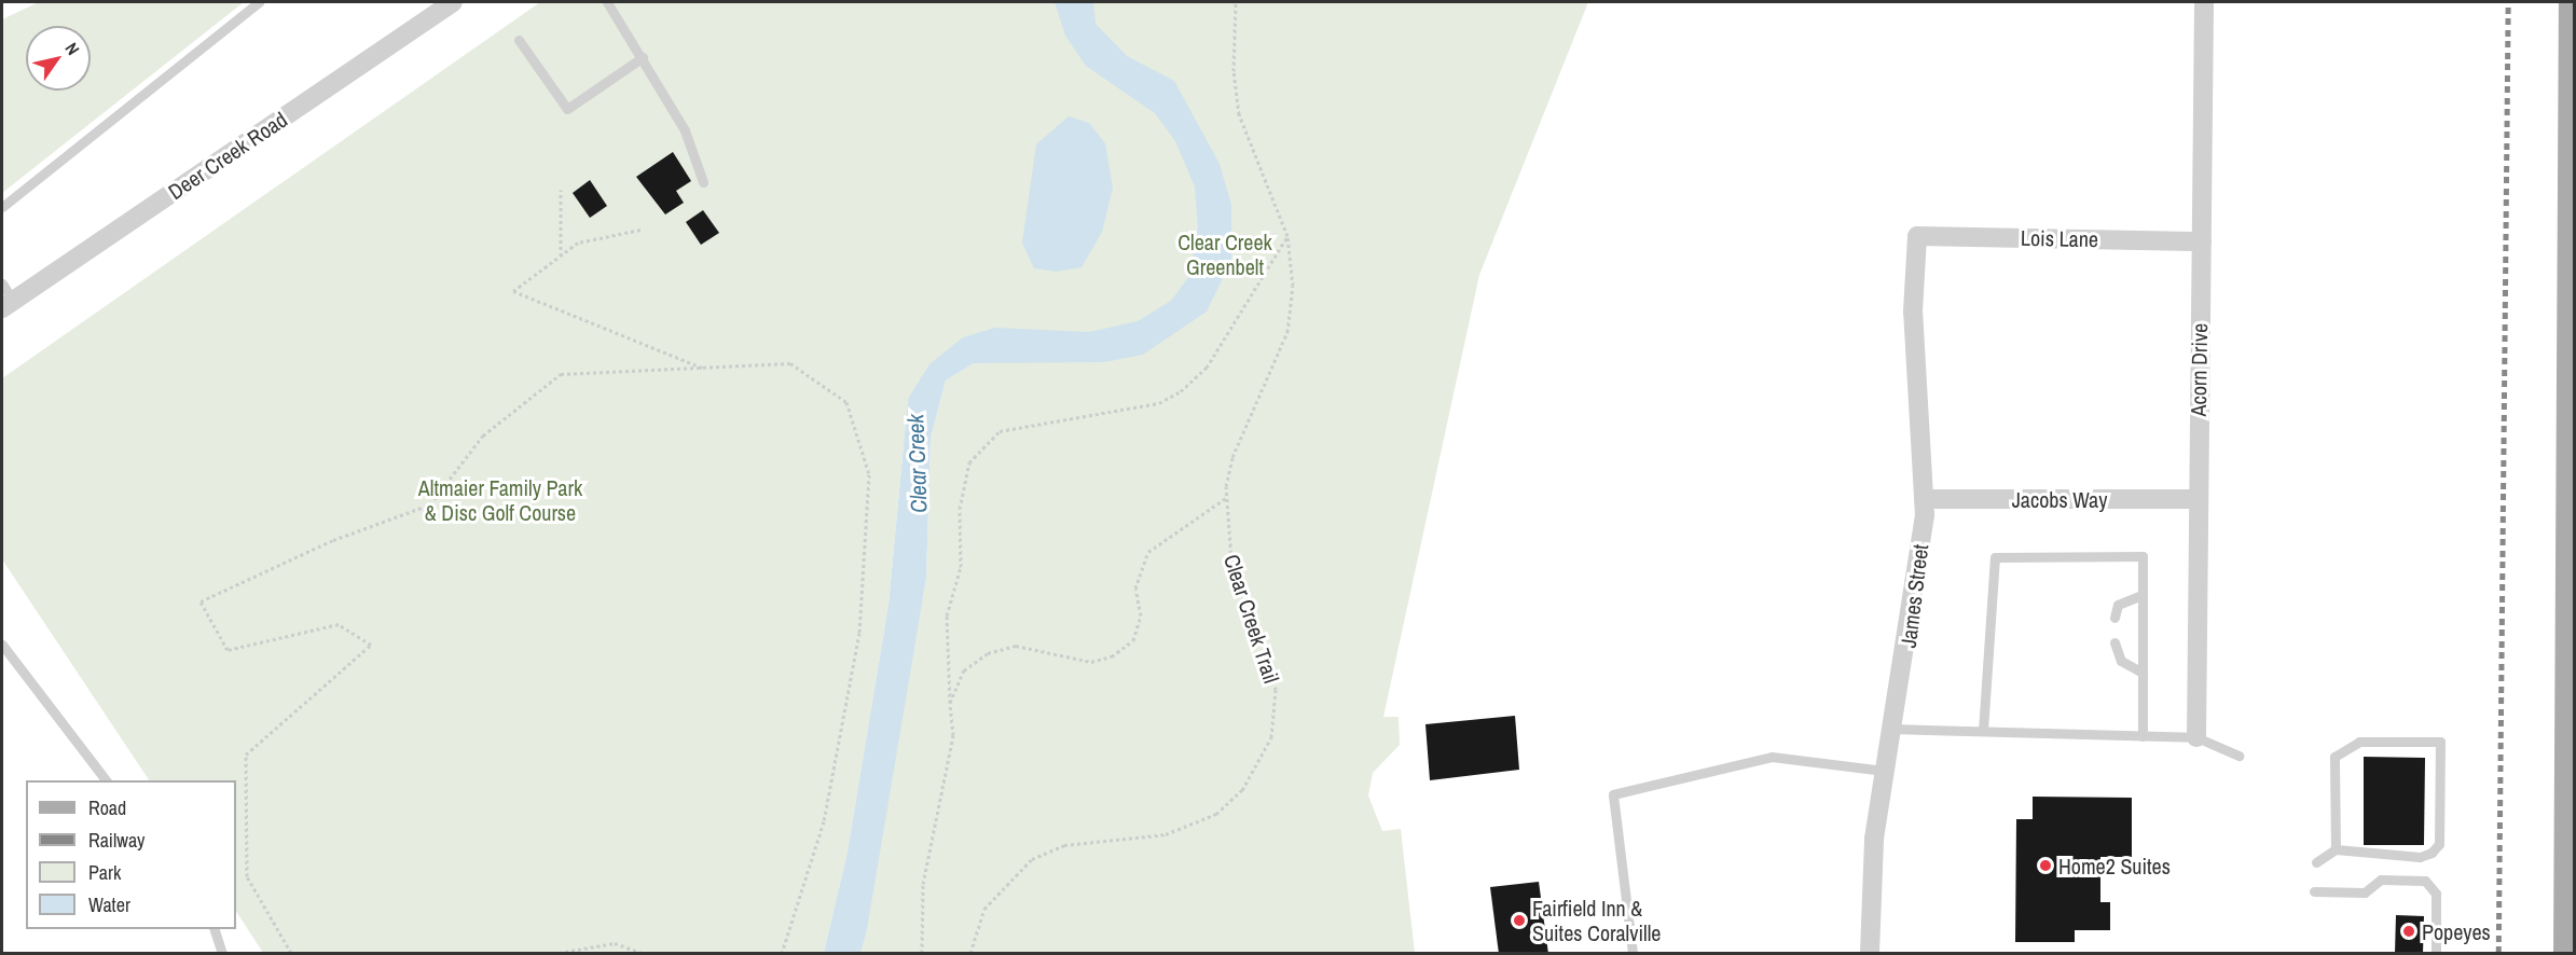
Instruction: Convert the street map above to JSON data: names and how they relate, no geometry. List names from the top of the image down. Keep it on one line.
{"streets":{"street":["Deer Creek Road","Lois Lane","Acorn Drive","Jacobs Way","James Street"],"path":["Clear Creek Trail"]},"crossings":[["Lois Lane","Acorn Drive"],["Lois Lane","James Street"],["Acorn Drive","Jacobs Way"],["Jacobs Way","James Street"]],"water":["Clear Creek"],"parks":["Clear Creek Greenbelt","Altmaier Family Park & Disc Golf Course"],"places":["Home2 Suites","Fairfield Inn & Suites Coralville","Popeyes"],"legend":["Road","Railway","Park","Water"],"north":"top right"}
